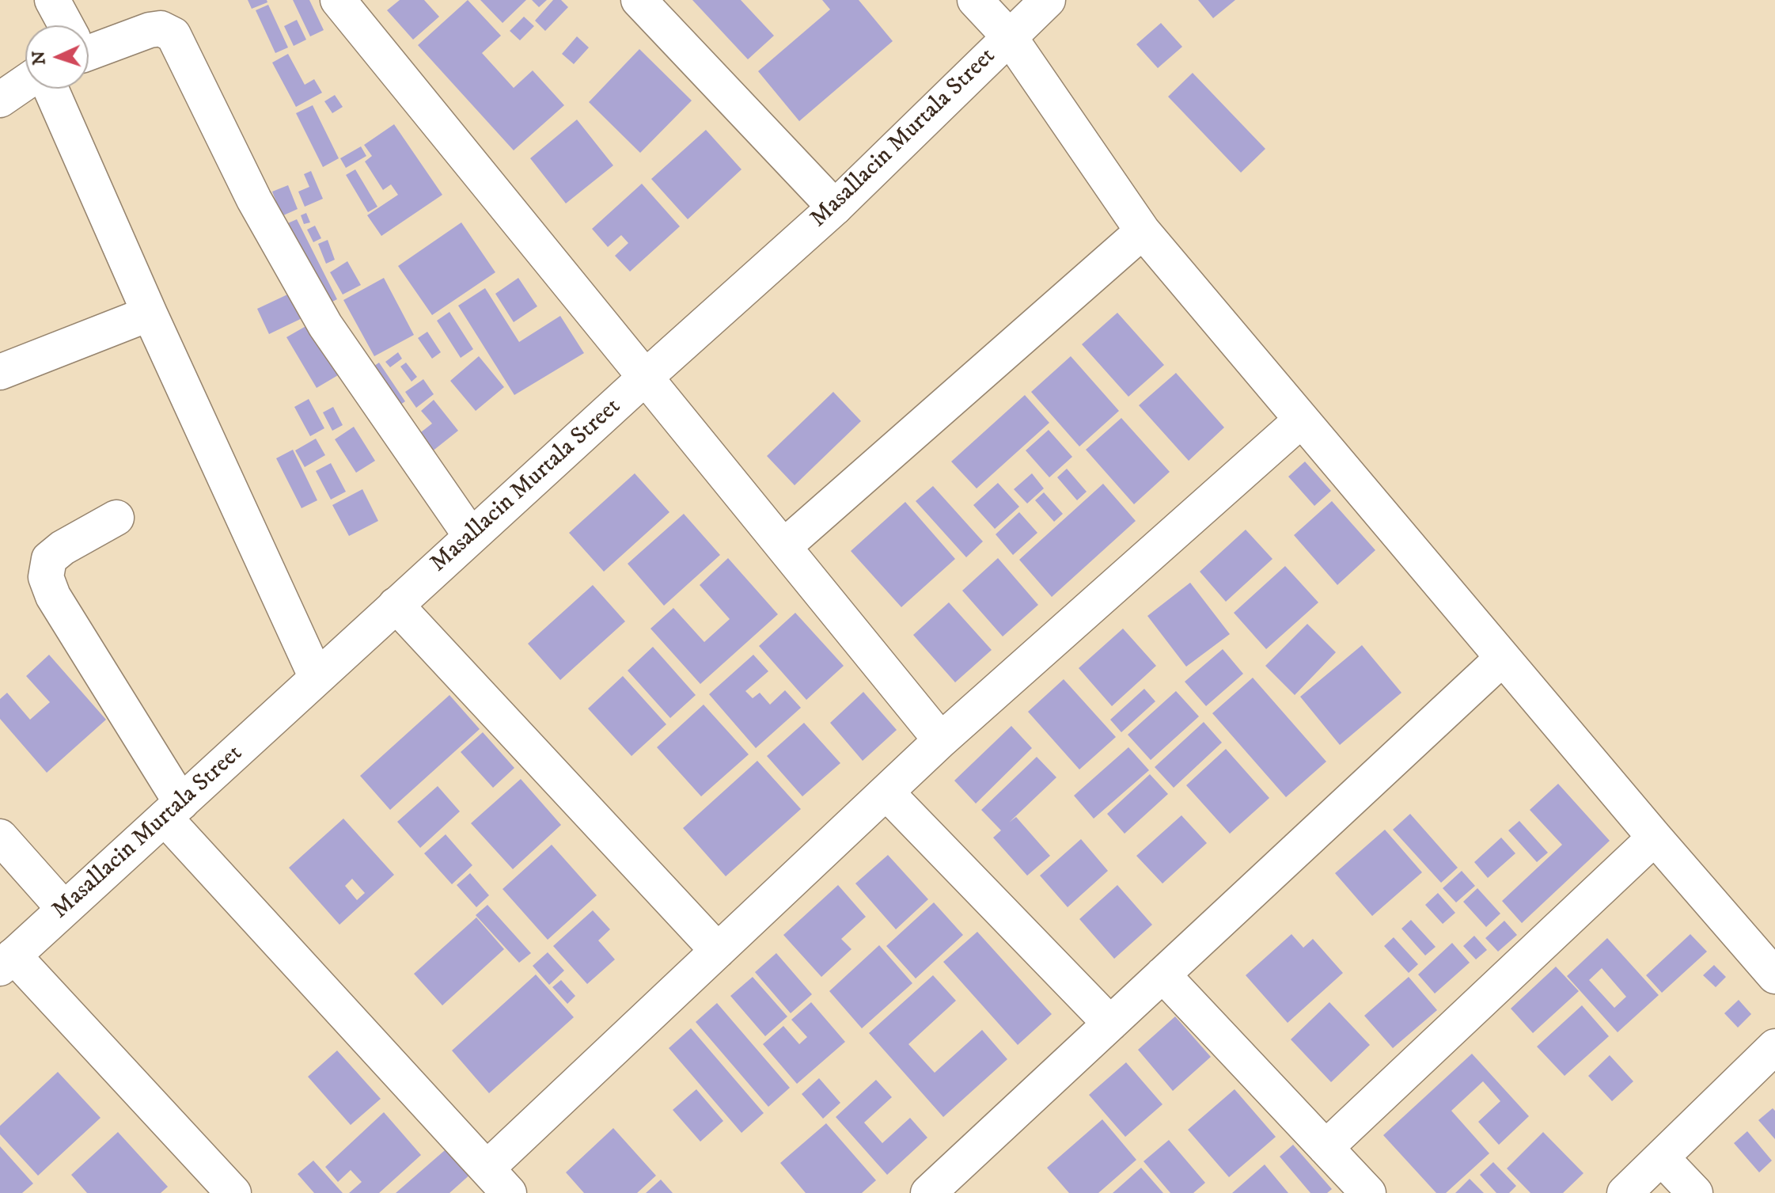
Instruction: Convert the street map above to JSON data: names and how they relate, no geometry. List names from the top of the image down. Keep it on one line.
{"streets":{"street":["Masallacin Murtala Street"]},"north":"left"}
